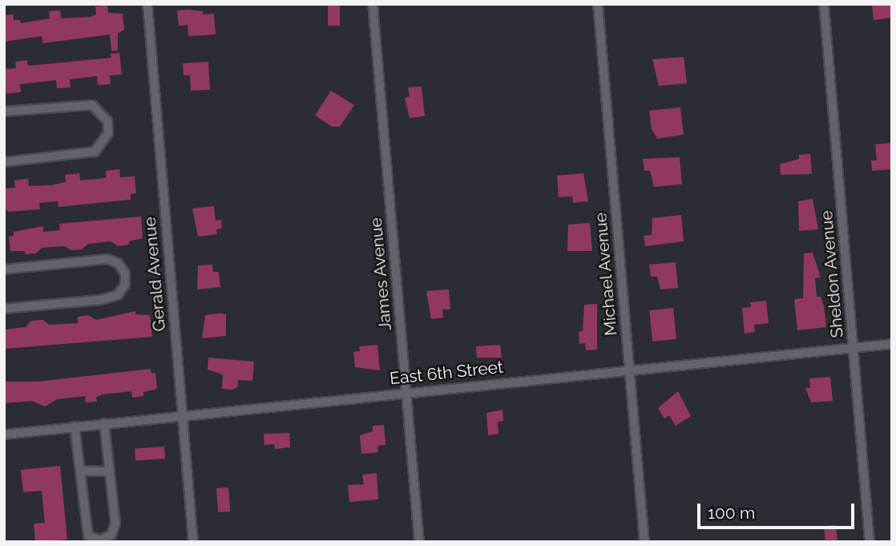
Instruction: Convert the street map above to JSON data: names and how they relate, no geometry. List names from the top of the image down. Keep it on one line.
{"streets":{"street":["Gerald Avenue","James Avenue","Michael Avenue","Sheldon Avenue","East 6th Street"]},"crossings":[["Gerald Avenue","East 6th Street"],["James Avenue","East 6th Street"],["Michael Avenue","East 6th Street"],["Sheldon Avenue","East 6th Street"]],"scale_bar":"100 m"}
